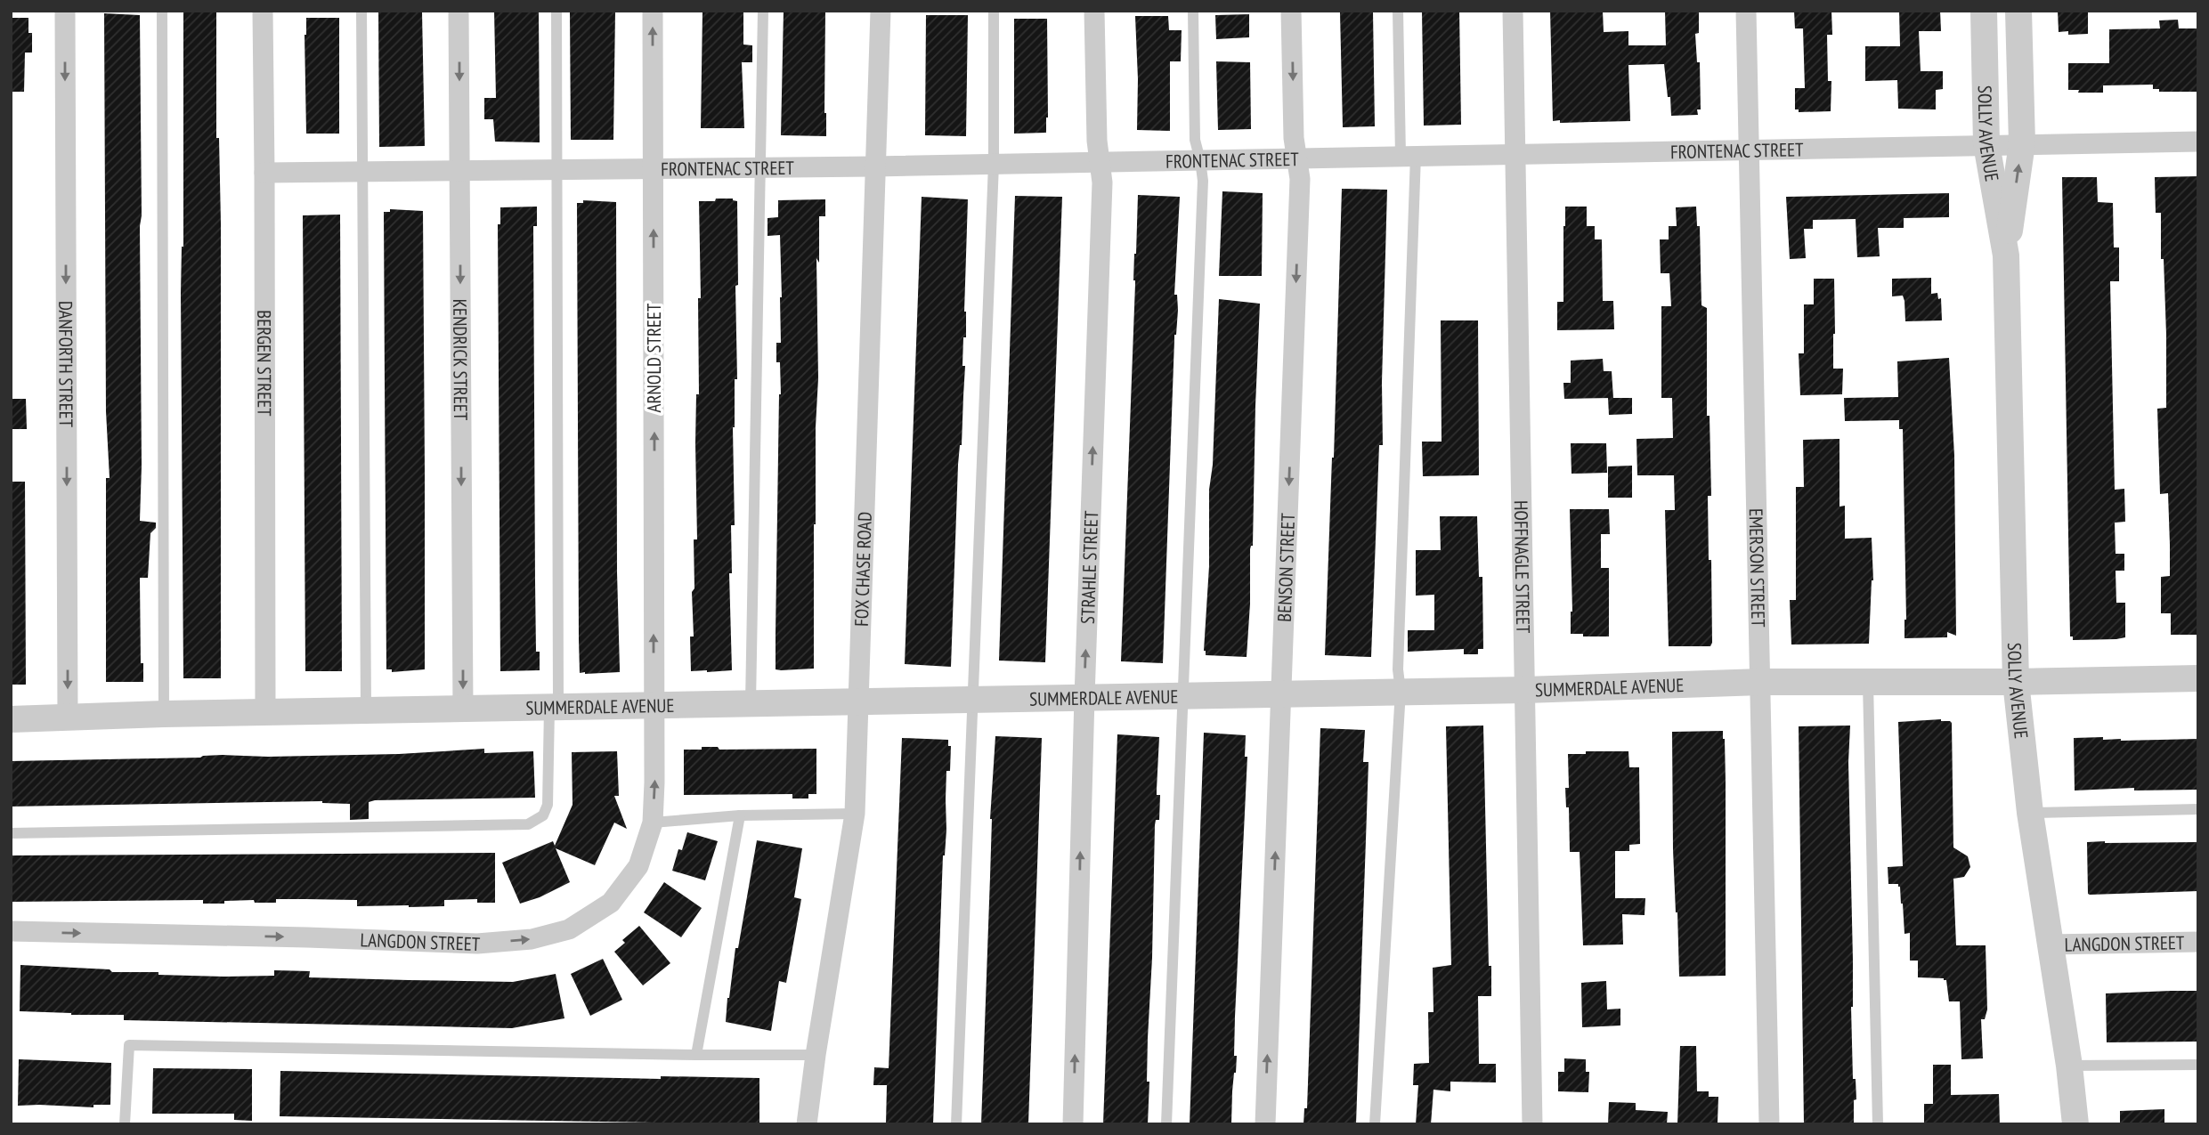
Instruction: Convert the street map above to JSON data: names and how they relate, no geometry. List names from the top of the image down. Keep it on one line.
{"streets":{"street":["SOLLY AVENUE","FRONTENAC STREET","ARNOLD STREET","KENDRICK STREET","BERGEN STREET","DANFORTH STREET","STRAHLE STREET","BENSON STREET","HOFFNAGLE STREET","EMERSON STREET","FOX CHASE ROAD","SUMMERDALE AVENUE","LANGDON STREET"]},"crossings":[["SOLLY AVENUE","FRONTENAC STREET"],["SOLLY AVENUE","SUMMERDALE AVENUE"],["SOLLY AVENUE","LANGDON STREET"],["FRONTENAC STREET","ARNOLD STREET"],["FRONTENAC STREET","KENDRICK STREET"],["FRONTENAC STREET","BERGEN STREET"],["FRONTENAC STREET","STRAHLE STREET"],["FRONTENAC STREET","BENSON STREET"],["FRONTENAC STREET","HOFFNAGLE STREET"],["FRONTENAC STREET","EMERSON STREET"],["FRONTENAC STREET","FOX CHASE ROAD"],["ARNOLD STREET","SUMMERDALE AVENUE"],["ARNOLD STREET","LANGDON STREET"],["KENDRICK STREET","SUMMERDALE AVENUE"],["BERGEN STREET","SUMMERDALE AVENUE"],["DANFORTH STREET","SUMMERDALE AVENUE"],["STRAHLE STREET","SUMMERDALE AVENUE"],["BENSON STREET","SUMMERDALE AVENUE"],["HOFFNAGLE STREET","SUMMERDALE AVENUE"],["EMERSON STREET","SUMMERDALE AVENUE"],["FOX CHASE ROAD","SUMMERDALE AVENUE"],["SUMMERDALE AVENUE","LANGDON STREET"]],"one_way":["ARNOLD STREET","KENDRICK STREET","DANFORTH STREET","STRAHLE STREET","LANGDON STREET"]}
